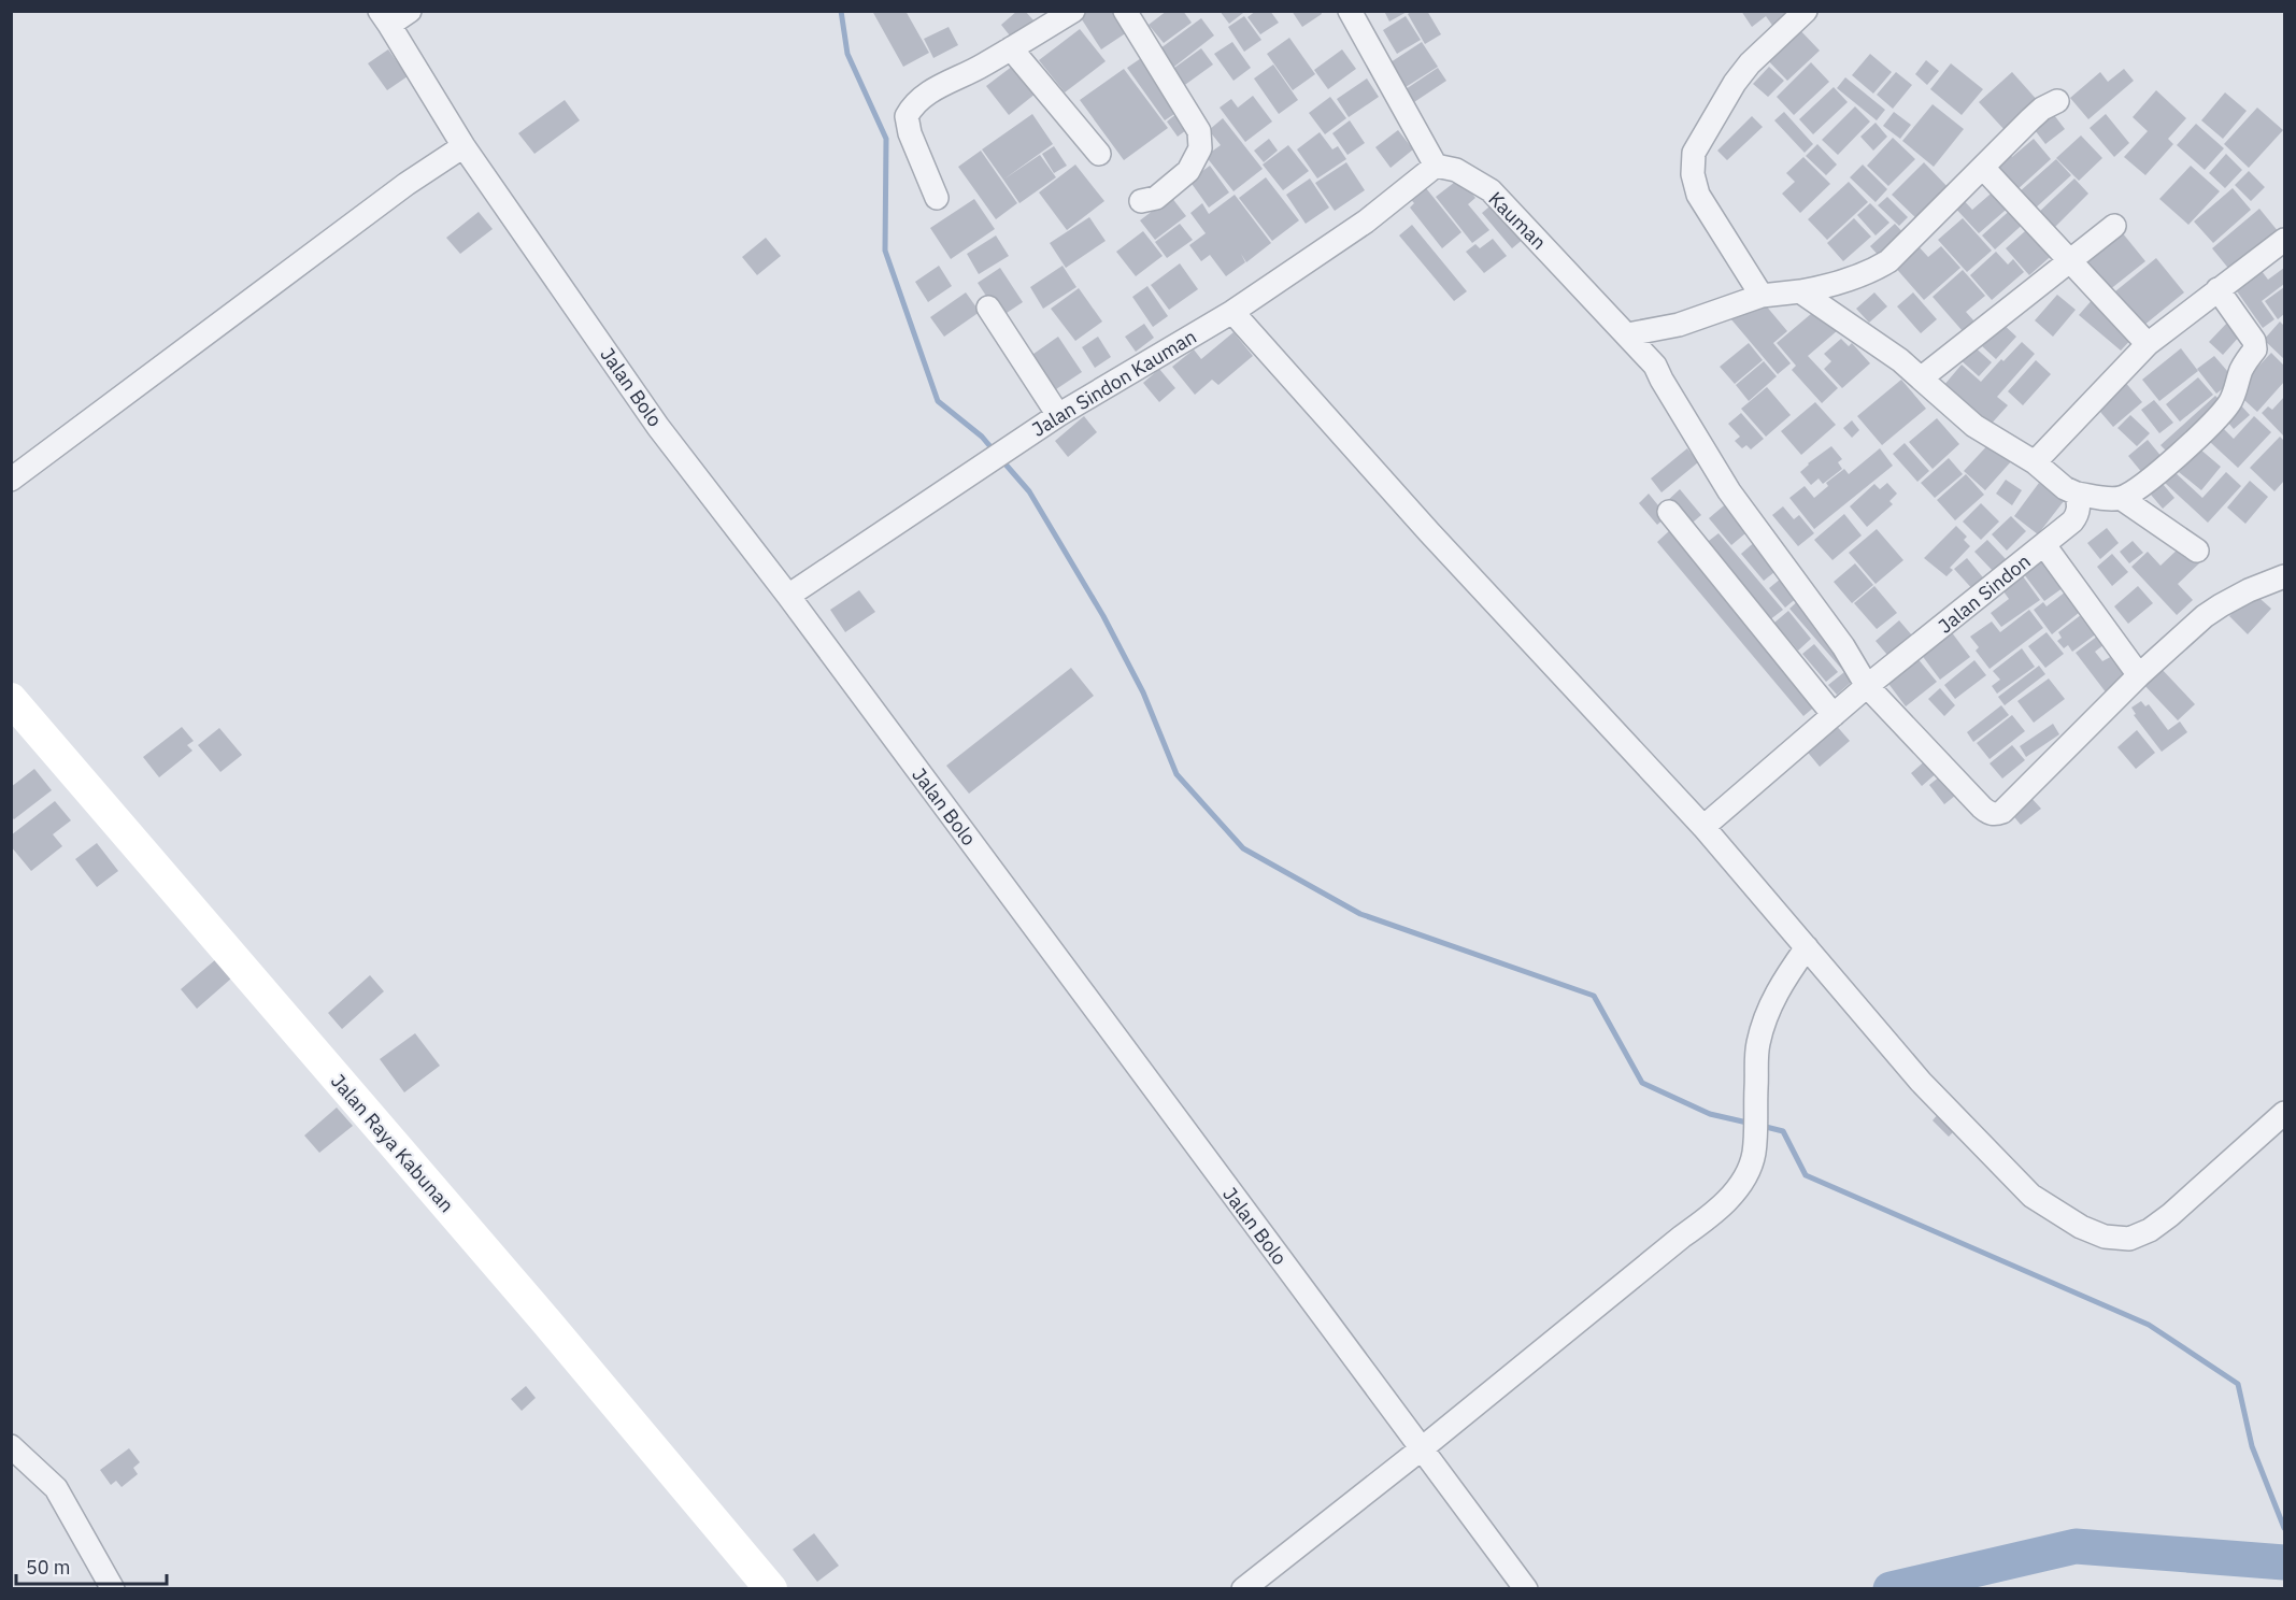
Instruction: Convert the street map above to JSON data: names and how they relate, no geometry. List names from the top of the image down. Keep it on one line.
{"streets":{"street":["Kauman","Jalan Sindon Kauman","Jalan Bolo","Jalan Sindon","Jalan Raya Kabunan"]},"crossings":[["Kauman","Jalan Sindon Kauman"],["Jalan Sindon Kauman","Jalan Bolo"]],"scale_bar":"50 m"}
